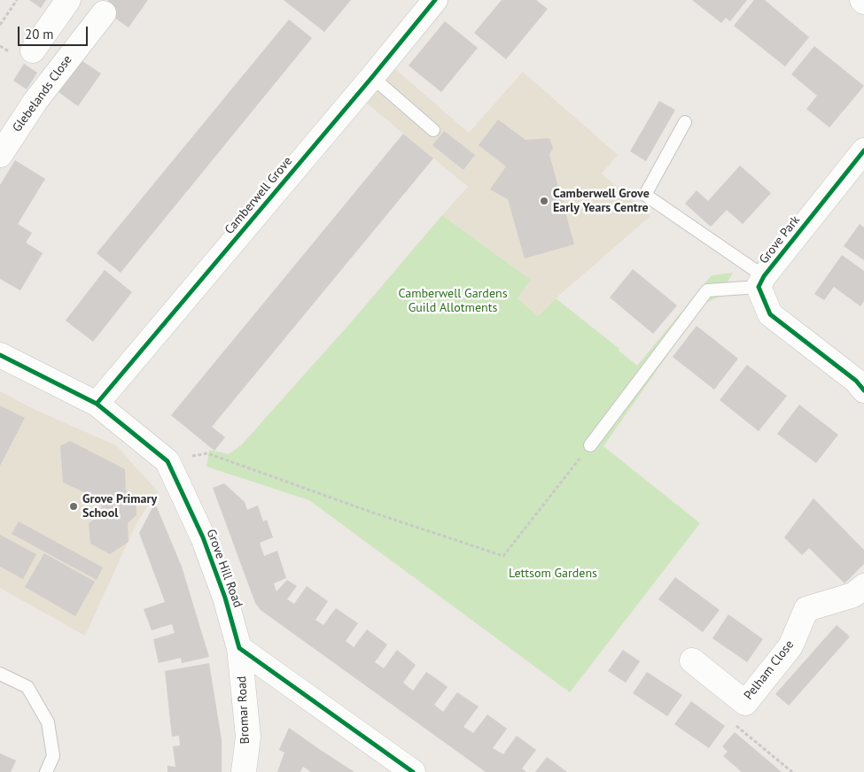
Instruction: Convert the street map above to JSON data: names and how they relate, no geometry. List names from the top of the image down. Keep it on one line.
{"streets":{"street":["Glebelands Close","Camberwell Grove","Grove Park","Grove Hill Road","Pelham Close","Bromar Road"]},"crossings":[["Camberwell Grove","Grove Hill Road"],["Grove Hill Road","Bromar Road"]],"parks":["Camberwell Gardens Guild Allotments","Lettsom Gardens"],"places":["Camberwell Grove Early Years Centre","Grove Primary School"],"scale_bar":"20 m"}
